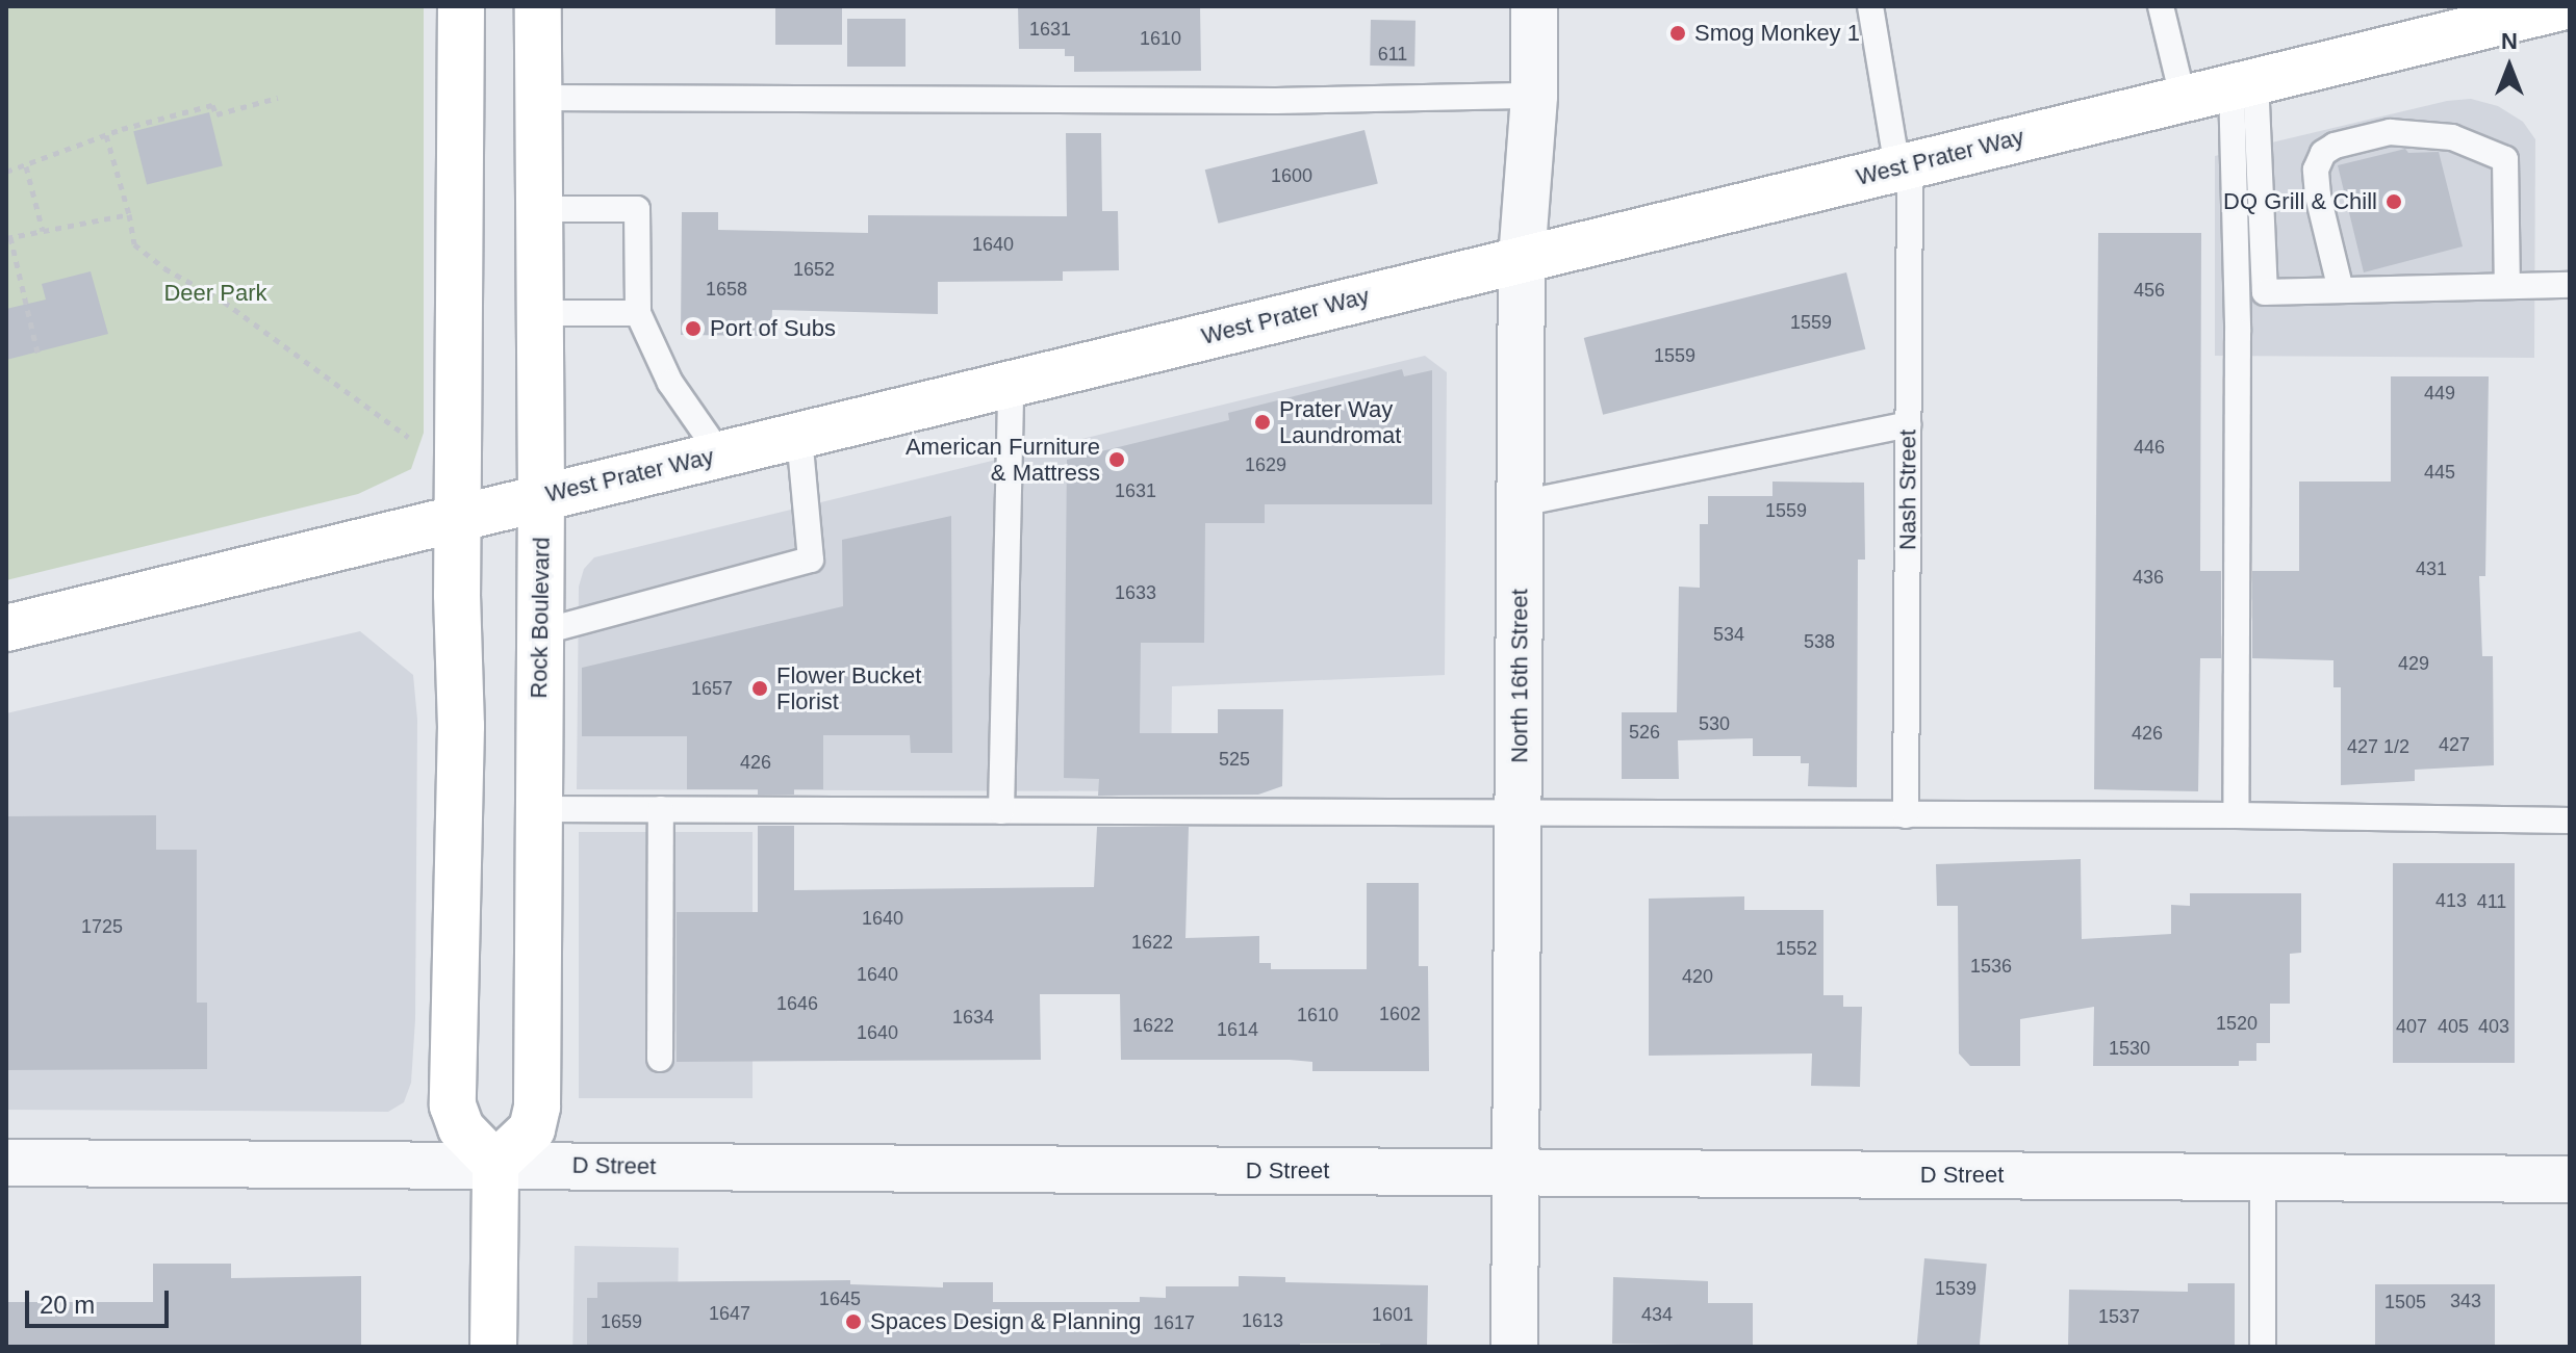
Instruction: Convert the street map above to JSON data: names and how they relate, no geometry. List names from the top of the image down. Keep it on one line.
{"streets":{"main road":["West Prater Way","Rock Boulevard"],"street":["North 16th Street","D Street"],"lane":["Nash Street"]},"crossings":[["West Prater Way","Nash Street"],["West Prater Way","Rock Boulevard"],["West Prater Way","North 16th Street"],["Rock Boulevard","D Street"],["North 16th Street","D Street"]],"parks":["Deer Park"],"places":["Smog Monkey 1","DQ Grill & Chill","Port of Subs","Prater Way Laundromat","American Furniture & Mattress","Flower Bucket Florist","Spaces Design & Planning"],"house_numbers":["1631","1610","611","1600","1640","1652","1658","456","1559","1559","449","446","1629","445","1631","1559","431","436","1633","534","538","429","1657","530","526","426","427","427 1/2","525","426","413","411","1640","1725","1622","1552","1536","1640","420","1646","1602","1610","1634","1520","1622","407","405","403","1614","1640","1530","1539","1645","343","1505","1647","1601","434","1537","1613","1659","1617"],"scale_bar":"20 m","north":"top"}
